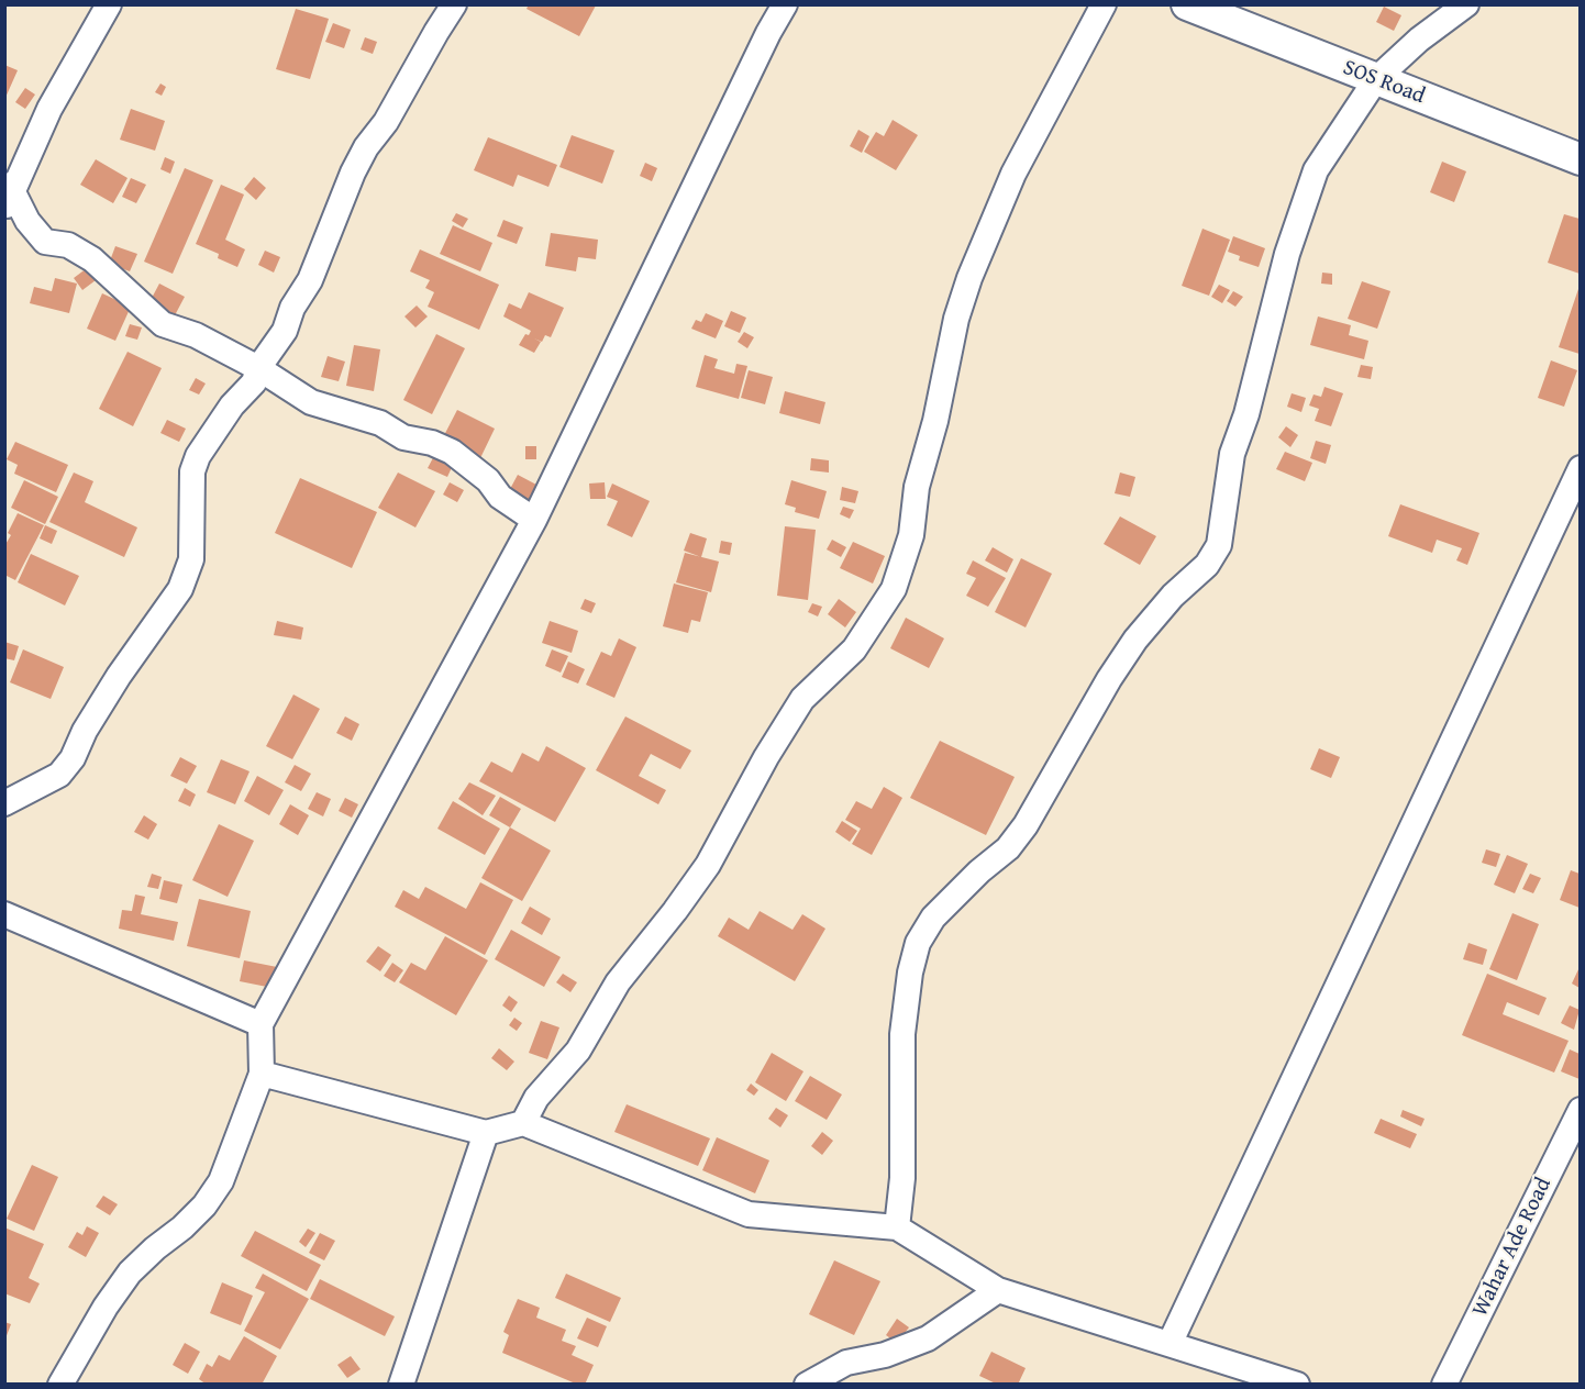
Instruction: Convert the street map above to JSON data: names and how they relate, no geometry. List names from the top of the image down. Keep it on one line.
{"streets":{"street":["SOS Road","Wahar Ade Road"]}}
